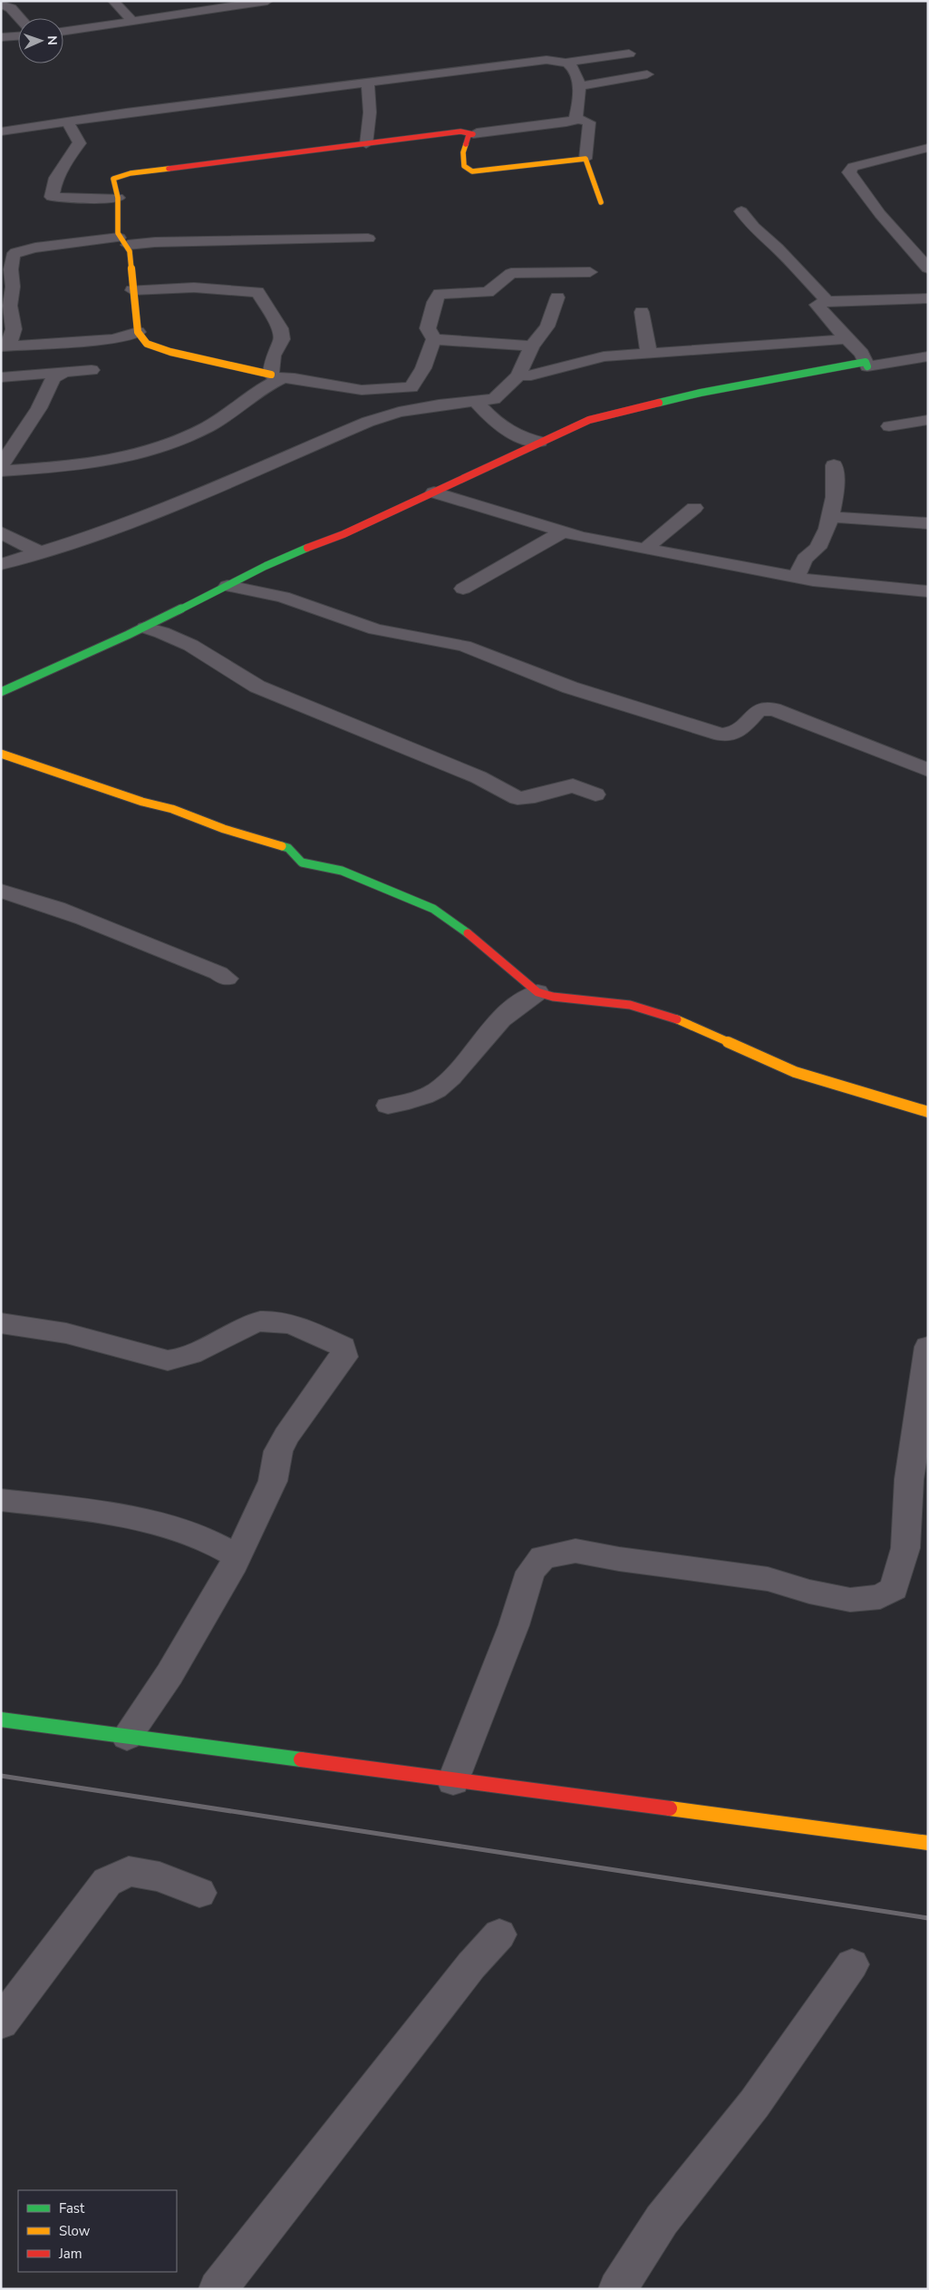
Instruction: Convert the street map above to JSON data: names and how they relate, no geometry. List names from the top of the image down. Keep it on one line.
{"legend":["Fast","Slow","Jam"],"north":"right"}
